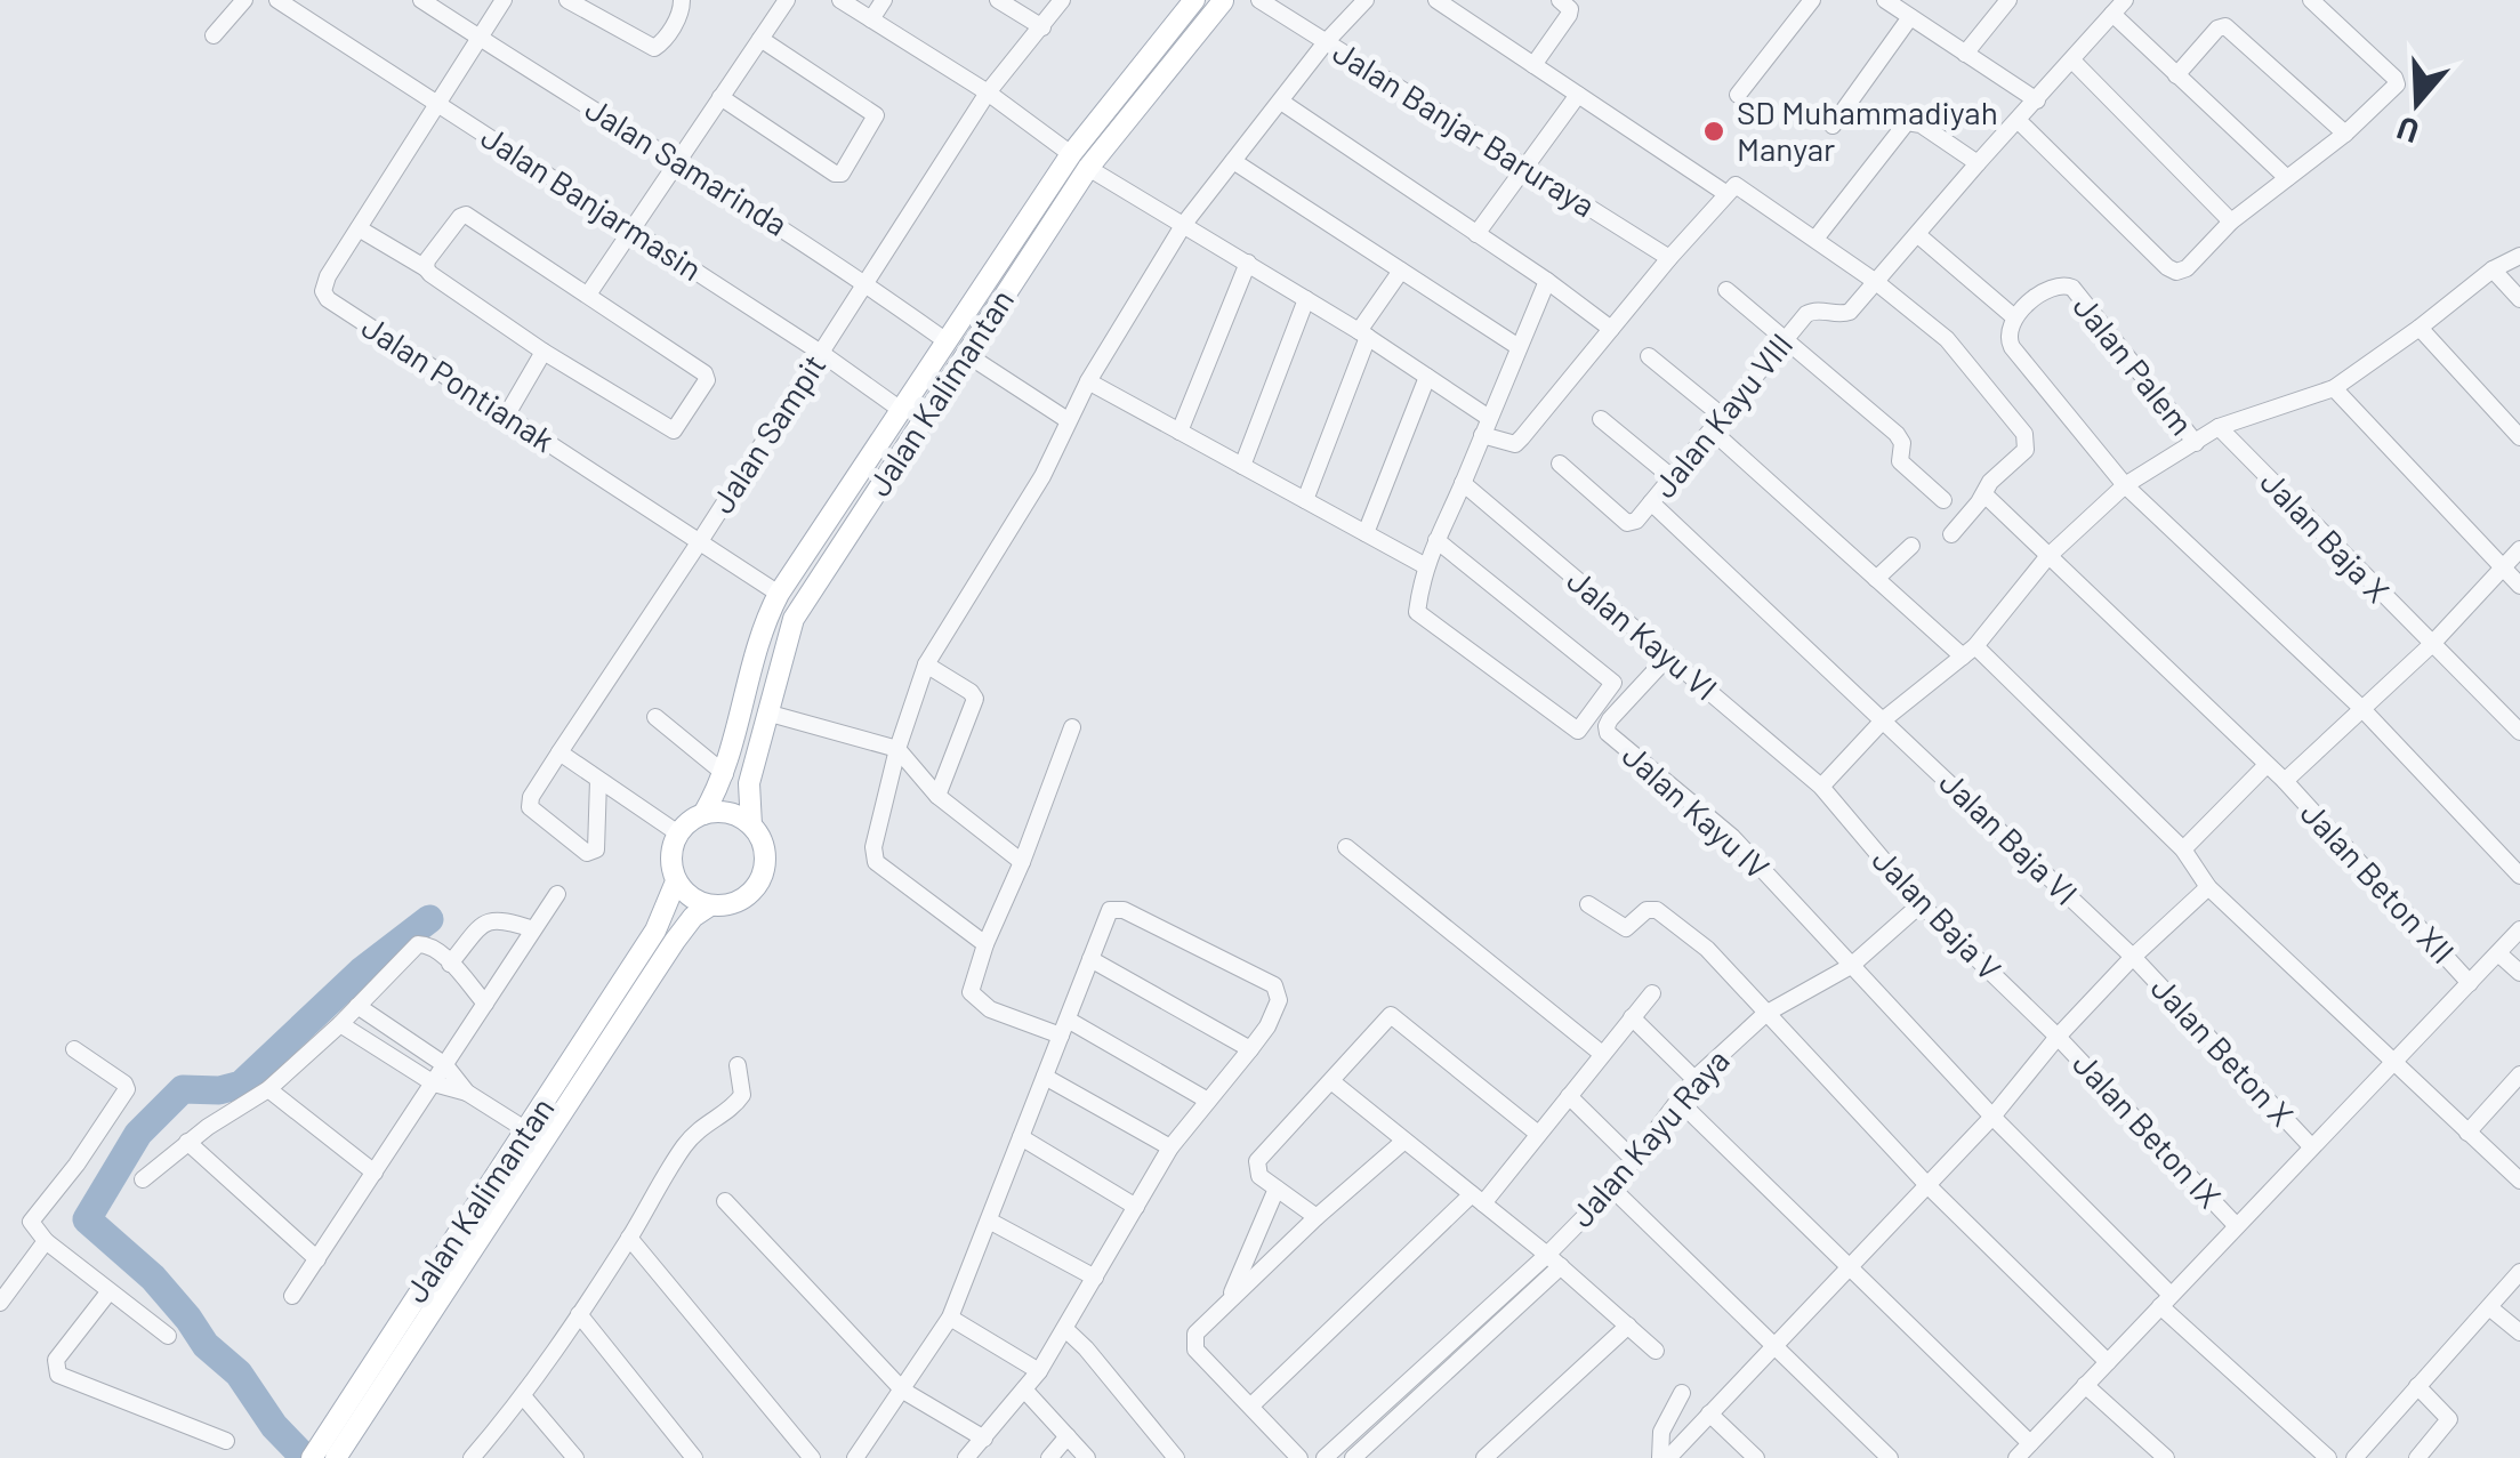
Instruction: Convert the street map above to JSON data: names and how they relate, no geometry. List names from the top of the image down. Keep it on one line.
{"streets":{"main road":["Jalan Kalimantan"],"street":["Jalan Banjar Baruraya","Jalan Samarinda","Jalan Banjarmasin","Jalan Palem","Jalan Pontianak","Jalan Kayu VIII","Jalan Sampit","Jalan Baja X","Jalan Kayu VI","Jalan Kayu IV","Jalan Baja VI","Jalan Beton XII","Jalan Baja V","Jalan Beton X","Jalan Beton IX","Jalan Kayu Raya"]},"crossings":[["Jalan Samarinda","Jalan Pontianak"],["Jalan Samarinda","Jalan Kalimantan"],["Jalan Samarinda","Jalan Sampit"],["Jalan Banjarmasin","Jalan Pontianak"],["Jalan Banjarmasin","Jalan Kalimantan"],["Jalan Banjarmasin","Jalan Sampit"],["Jalan Pontianak","Jalan Kalimantan"],["Jalan Pontianak","Jalan Sampit"],["Jalan Kayu VIII","Jalan Baja VI"],["Jalan Kayu VI","Jalan Kayu IV"],["Jalan Kayu VI","Jalan Baja V"],["Jalan Kayu IV","Jalan Kayu Raya"],["Jalan Baja VI","Jalan Beton X"],["Jalan Baja V","Jalan Beton IX"],["Jalan Baja V","Jalan Kayu Raya"]],"places":["SD Muhammadiyah Manyar"],"north":"bottom"}
